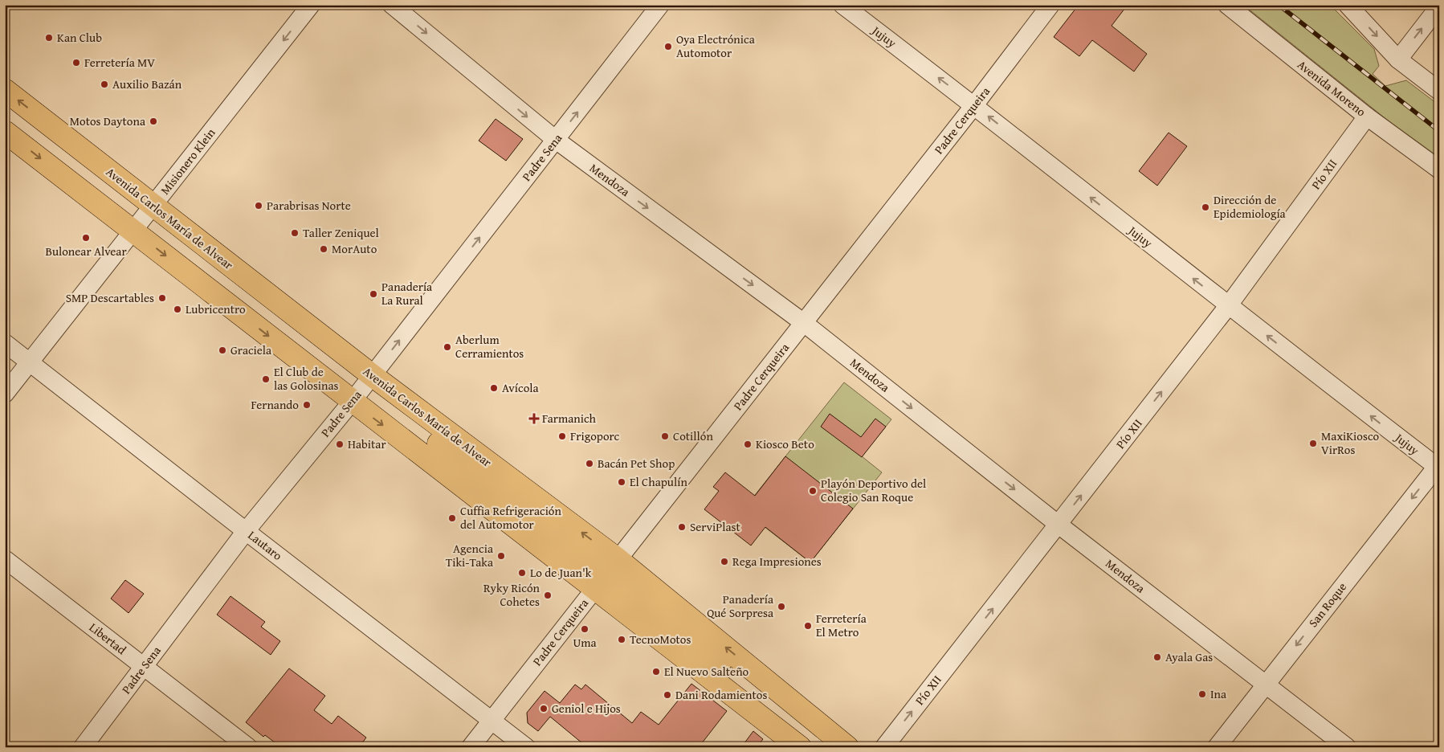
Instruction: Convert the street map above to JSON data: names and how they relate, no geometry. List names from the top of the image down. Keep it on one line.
{"streets":{"main road":["Avenida Carlos María de Alvear"],"street":["Jujuy","Avenida Moreno","Padre Cerqueira","Padre Sena","Misionero Klein","Pío XII","Mendoza","Lautaro","San Roque","Libertad"]},"crossings":[["Jujuy","Padre Cerqueira"],["Jujuy","Pío XII"],["Jujuy","San Roque"],["Avenida Moreno","Pío XII"],["Padre Cerqueira","Mendoza"],["Padre Cerqueira","Avenida Carlos María de Alvear"],["Padre Cerqueira","Lautaro"],["Padre Sena","Mendoza"],["Padre Sena","Avenida Carlos María de Alvear"],["Padre Sena","Lautaro"],["Padre Sena","Libertad"],["Misionero Klein","Avenida Carlos María de Alvear"],["Misionero Klein","Lautaro"],["Pío XII","Mendoza"],["Mendoza","San Roque"]],"one_way":["Jujuy","Padre Sena","Misionero Klein","Pío XII","Mendoza","San Roque"],"places":{"other":["Kan Club","Oya Electrónica Automotor","Ferretería MV","Auxilio Bazán","Motos Daytona","Parabrisas Norte","Dirección de Epidemiología","Taller Zeniquel","Bulonear Alvear","MorAuto","Panadería La Rural","SMP Descartables","Lubricentro","Aberlum Cerramientos","Graciela","El Club de las Golosinas","Avícola","Fernando","Frigoporc","Cotillón","MaxiKiosco VirRos","Habitar","Kiosco Beto","Bacán Pet Shop","El Chapulín","Playón Deportivo del Colegio San Roque","Cuffia Refrigeración del Automotor","ServiPlast","Agencia Tiki-Taka","Rega Impresiones","Lo de Juan'k","Ryky Ricón Cohetes","Panadería Qué Sorpresa","Ferretería El Metro","Uma","TecnoMotos","Ayala Gas","El Nuevo Salteño","Ina","Dani Rodamientos","Geniol e Hijos"],"health":["Farmanich"]}}
